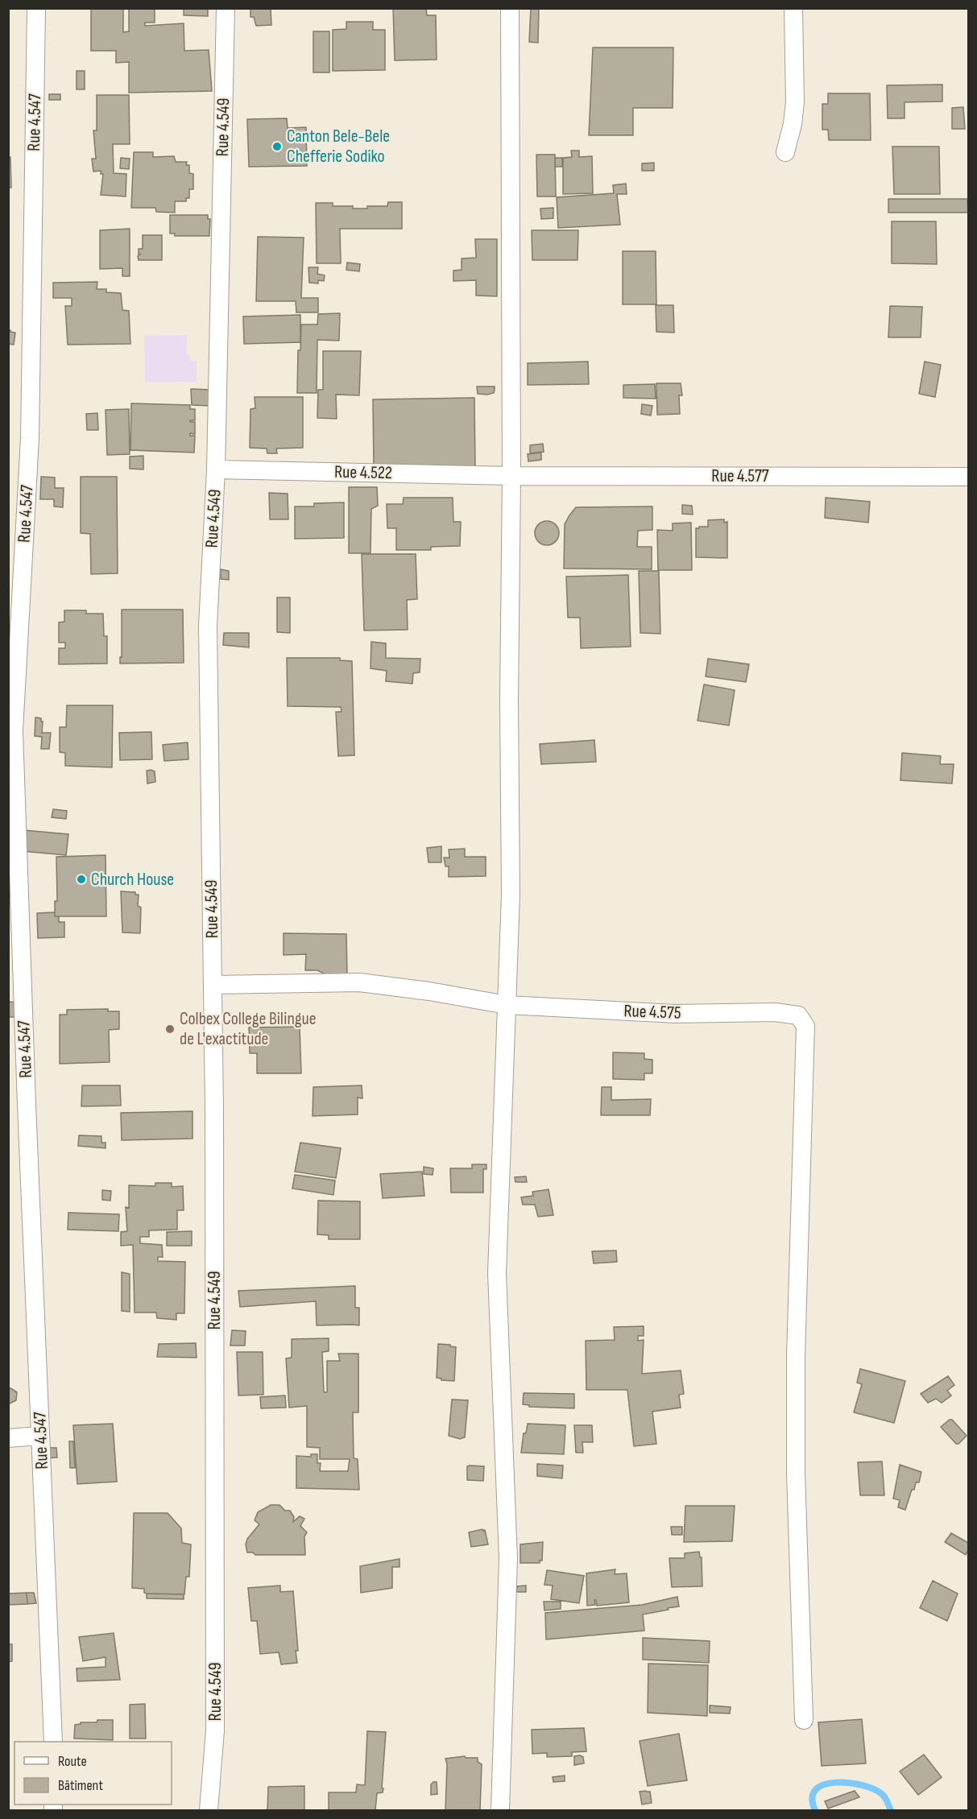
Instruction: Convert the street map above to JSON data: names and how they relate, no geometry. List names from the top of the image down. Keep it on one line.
{"streets":{"street":["Rue 4.547","Rue 4.549","Rue 4.522","Rue 4.577","Rue 4.575"]},"crossings":[["Rue 4.549","Rue 4.522"],["Rue 4.549","Rue 4.575"],["Rue 4.522","Rue 4.577"]],"places":["Canton Bele-Bele Chefferie Sodiko","Church House","Colbex College Bilingue de L'exactitude"],"legend":["Route","Bâtiment"]}
